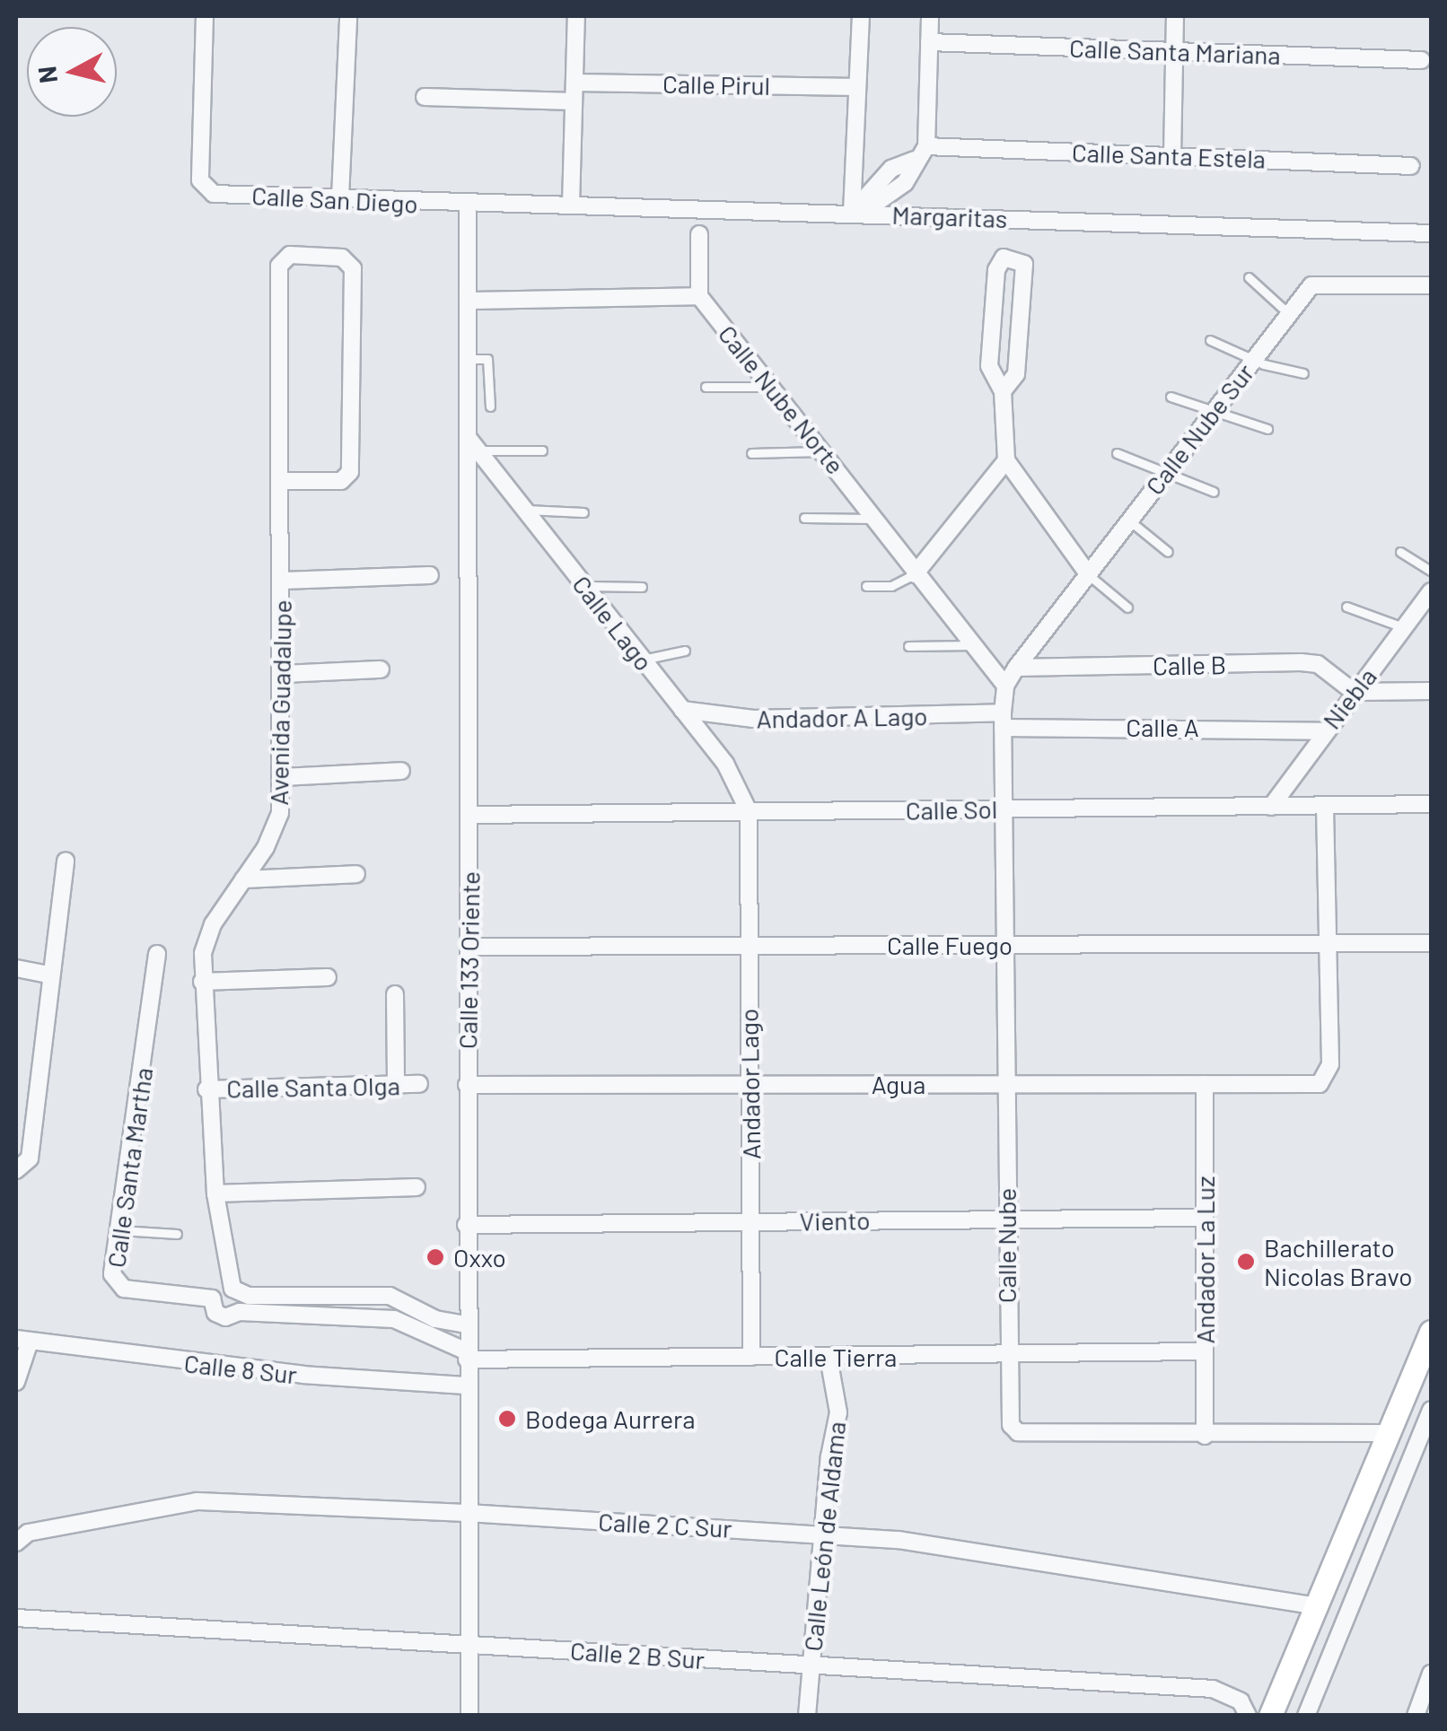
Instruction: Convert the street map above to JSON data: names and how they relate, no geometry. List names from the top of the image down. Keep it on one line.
{"streets":{"street":["Calle Santa Mariana","Calle Pirul","Calle Santa Estela","Calle San Diego","Margaritas","Calle Nube Norte","Calle Nube Sur","Calle Lago","Calle B","Niebla","Avenida Guadalupe","Andador A Lago","Calle A","Calle Sol","Calle Fuego","Calle 133 Oriente","Andador Lago","Agua","Calle Santa Olga","Calle Santa Martha","Viento","Calle Nube","Andador La Luz","Calle Tierra","Calle 8 Sur","Calle 2 C Sur","Calle León de Aldama","Calle 2 B Sur"]},"crossings":[["Calle San Diego","Margaritas"],["Calle San Diego","Calle 133 Oriente"],["Margaritas","Calle 133 Oriente"],["Calle Nube Norte","Calle Nube Sur"],["Calle Nube Norte","Calle Nube"],["Calle Nube Sur","Calle B"],["Calle Nube Sur","Calle Nube"],["Calle Lago","Andador A Lago"],["Calle Lago","Calle Sol"],["Calle Lago","Calle 133 Oriente"],["Calle Lago","Andador Lago"],["Calle B","Niebla"],["Niebla","Calle A"],["Niebla","Calle Sol"],["Avenida Guadalupe","Calle Santa Olga"],["Andador A Lago","Calle A"],["Andador A Lago","Calle Nube"],["Calle A","Calle Nube"],["Calle Sol","Calle 133 Oriente"],["Calle Sol","Andador Lago"],["Calle Sol","Calle Nube"],["Calle Fuego","Calle 133 Oriente"],["Calle Fuego","Andador Lago"],["Calle Fuego","Agua"],["Calle Fuego","Calle Nube"],["Calle 133 Oriente","Agua"],["Calle 133 Oriente","Viento"],["Calle 133 Oriente","Calle Tierra"],["Calle 133 Oriente","Calle 8 Sur"],["Calle 133 Oriente","Calle 2 C Sur"],["Calle 133 Oriente","Calle 2 B Sur"],["Andador Lago","Agua"],["Andador Lago","Viento"],["Andador Lago","Calle Tierra"],["Agua","Calle Nube"],["Agua","Andador La Luz"],["Viento","Calle Nube"],["Viento","Andador La Luz"],["Calle Nube","Andador La Luz"],["Calle Nube","Calle Tierra"],["Andador La Luz","Calle Tierra"],["Calle Tierra","Calle León de Aldama"],["Calle 2 C Sur","Calle León de Aldama"],["Calle León de Aldama","Calle 2 B Sur"]],"places":["Oxxo","Bachillerato Nicolas Bravo","Bodega Aurrera"],"north":"left"}
